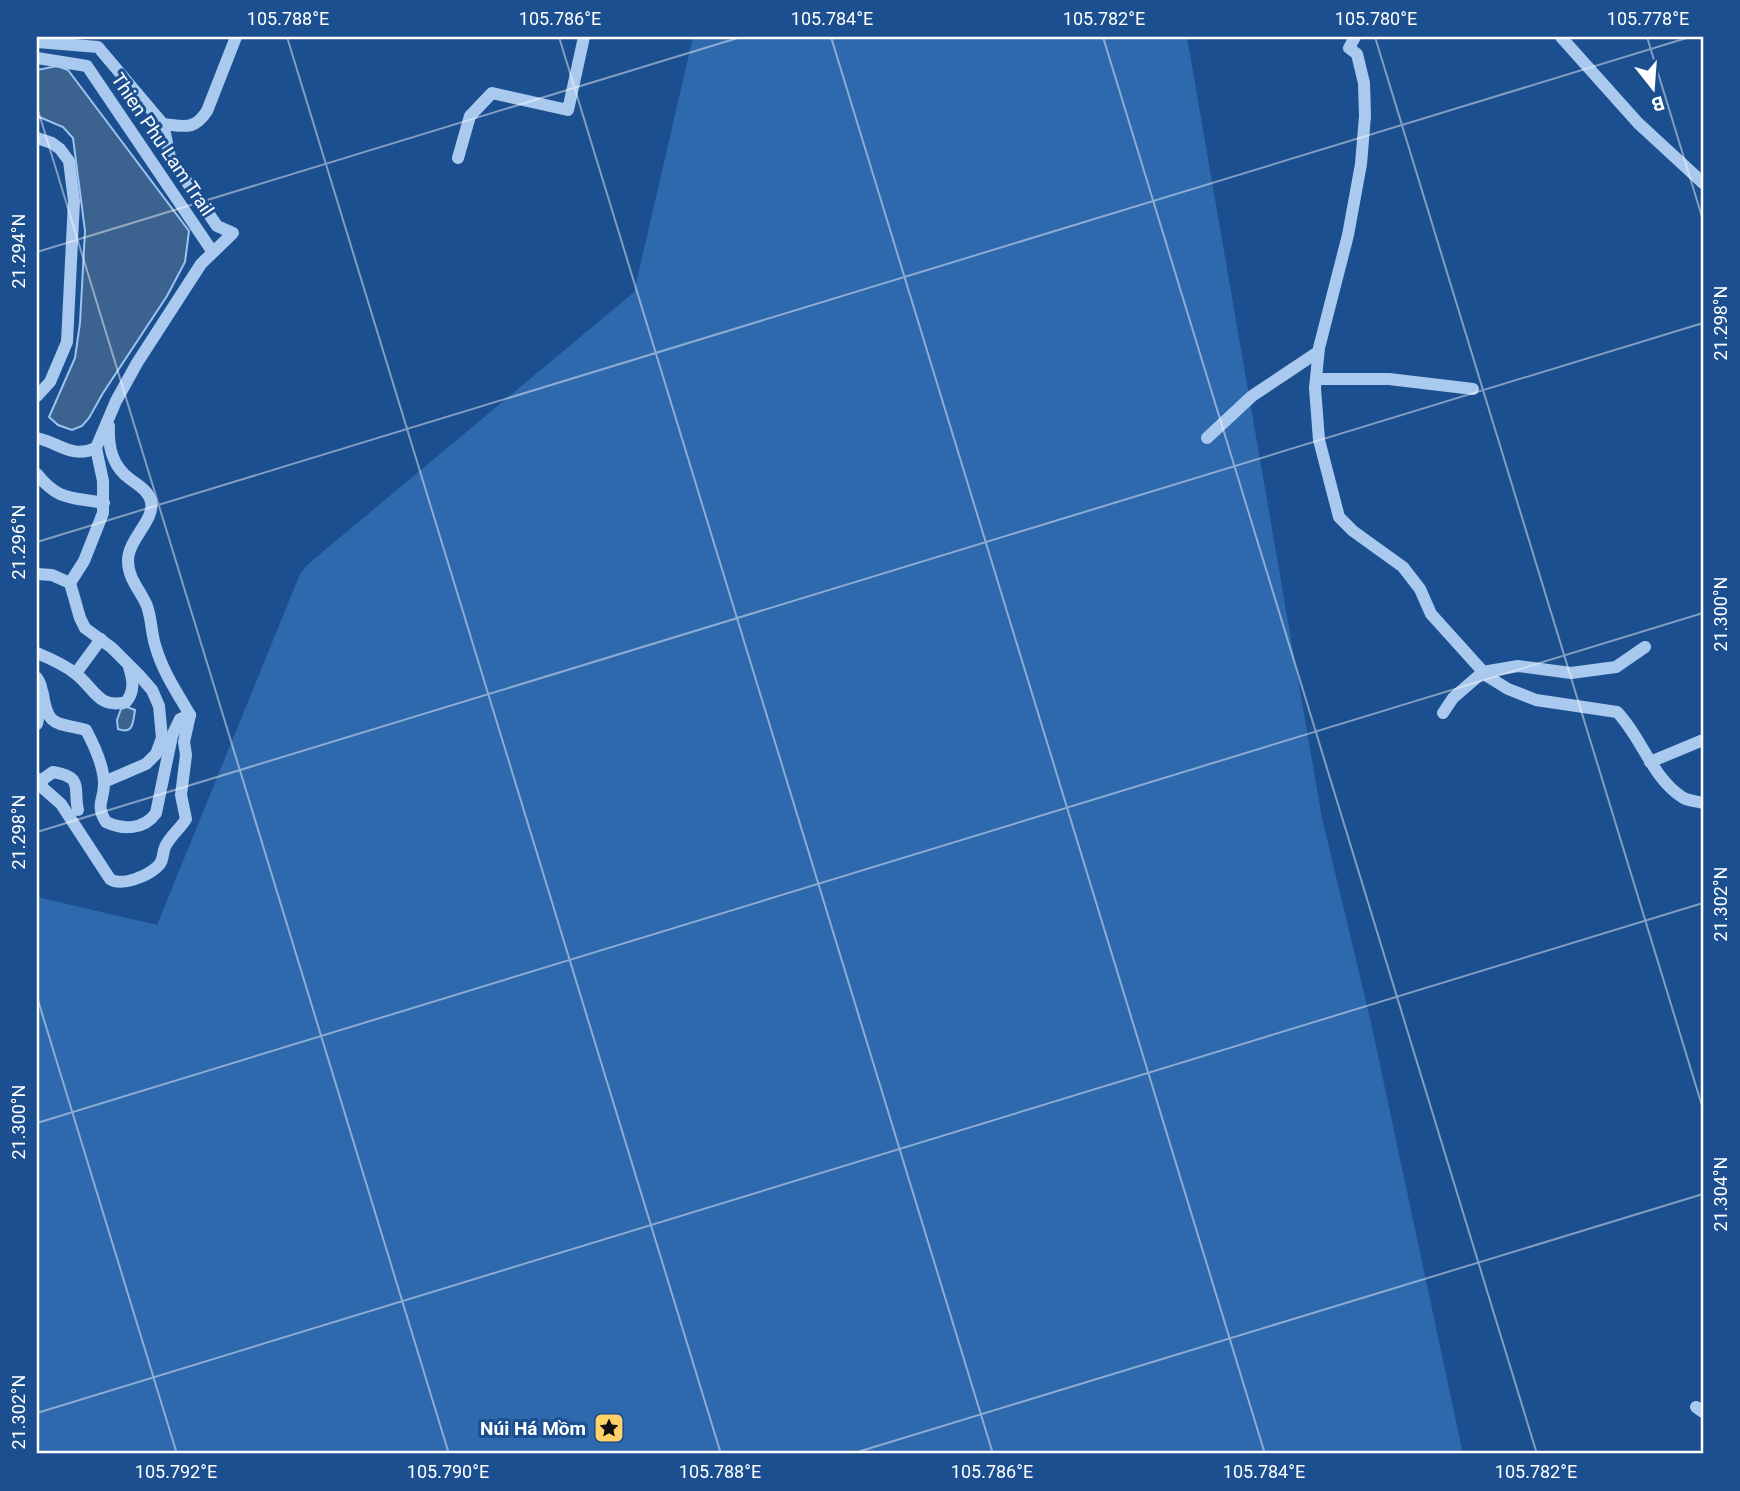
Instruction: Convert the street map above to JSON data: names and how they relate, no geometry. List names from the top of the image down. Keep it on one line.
{"streets":{"street":["Thien Phu Lam Trail"]},"places":{"place":["Núi Há Mồm"]},"north":"bottom","coordinates":["105.788°E","105.786°E","105.784°E","105.782°E","105.780°E","105.778°E","21.294°N","21.298°N","21.296°N","21.300°N","21.302°N","21.304°N","105.792°E","105.790°E"]}
